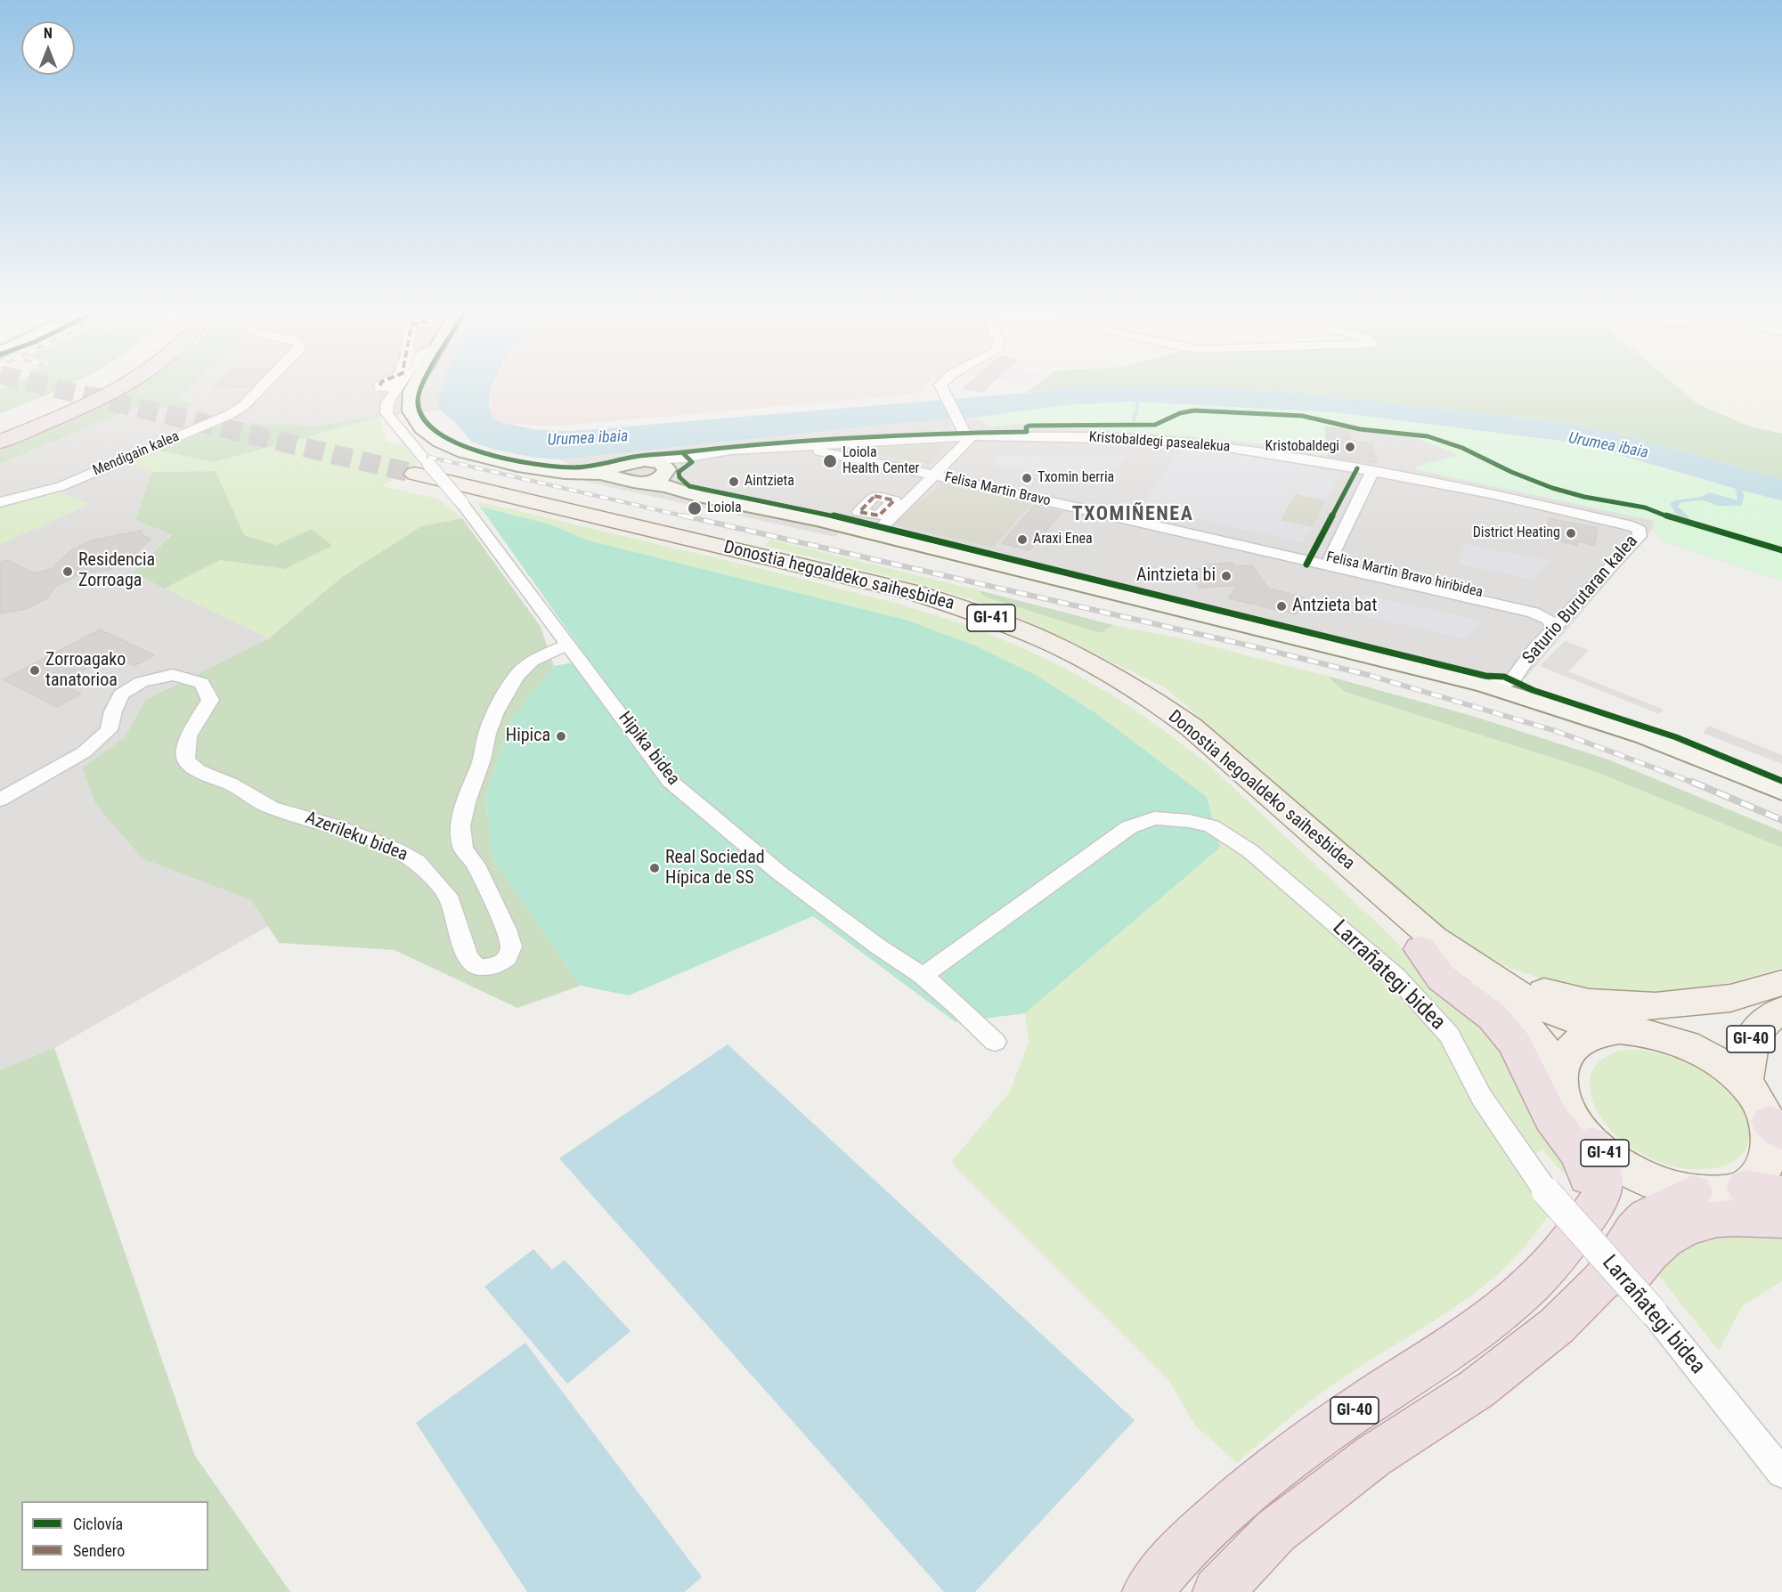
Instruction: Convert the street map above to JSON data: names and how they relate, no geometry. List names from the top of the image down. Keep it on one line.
{"streets":{"highway":["GI-40"],"main road":["Donostia hegoaldeko saihesbidea","GI-41"],"street":["Kristobaldegi pasealekua","Mendigain kalea","Felisa Martin Bravo","Felisa Martin Bravo hiribidea","Saturio Burutaran kalea","Hipika bidea","Azerileku bidea","Larrañategi bidea"]},"crossings":[["Kristobaldegi pasealekua","Felisa Martin Bravo hiribidea"],["Kristobaldegi pasealekua","Saturio Burutaran kalea"],["Felisa Martin Bravo","Felisa Martin Bravo hiribidea"],["Felisa Martin Bravo","Saturio Burutaran kalea"],["Felisa Martin Bravo hiribidea","Saturio Burutaran kalea"],["Donostia hegoaldeko saihesbidea","GI-41"],["Donostia hegoaldeko saihesbidea","Hipika bidea"],["GI-41","GI-40"],["Hipika bidea","Azerileku bidea"],["Hipika bidea","Larrañategi bidea"]],"districts":["TXOMIÑENEA"],"water":["Urumea ibaia"],"places":["Kristobaldegi","Loiola Health Center","Txomin berria","Aintzieta","Loiola","District Heating","Araxi Enea","Residencia Zorroaga","Aintzieta bi","Antzieta bat","Zorroagako tanatorioa","Hipica","Real Sociedad Hípica de SS"],"legend":["Ciclovía","Sendero"],"north":"top"}
